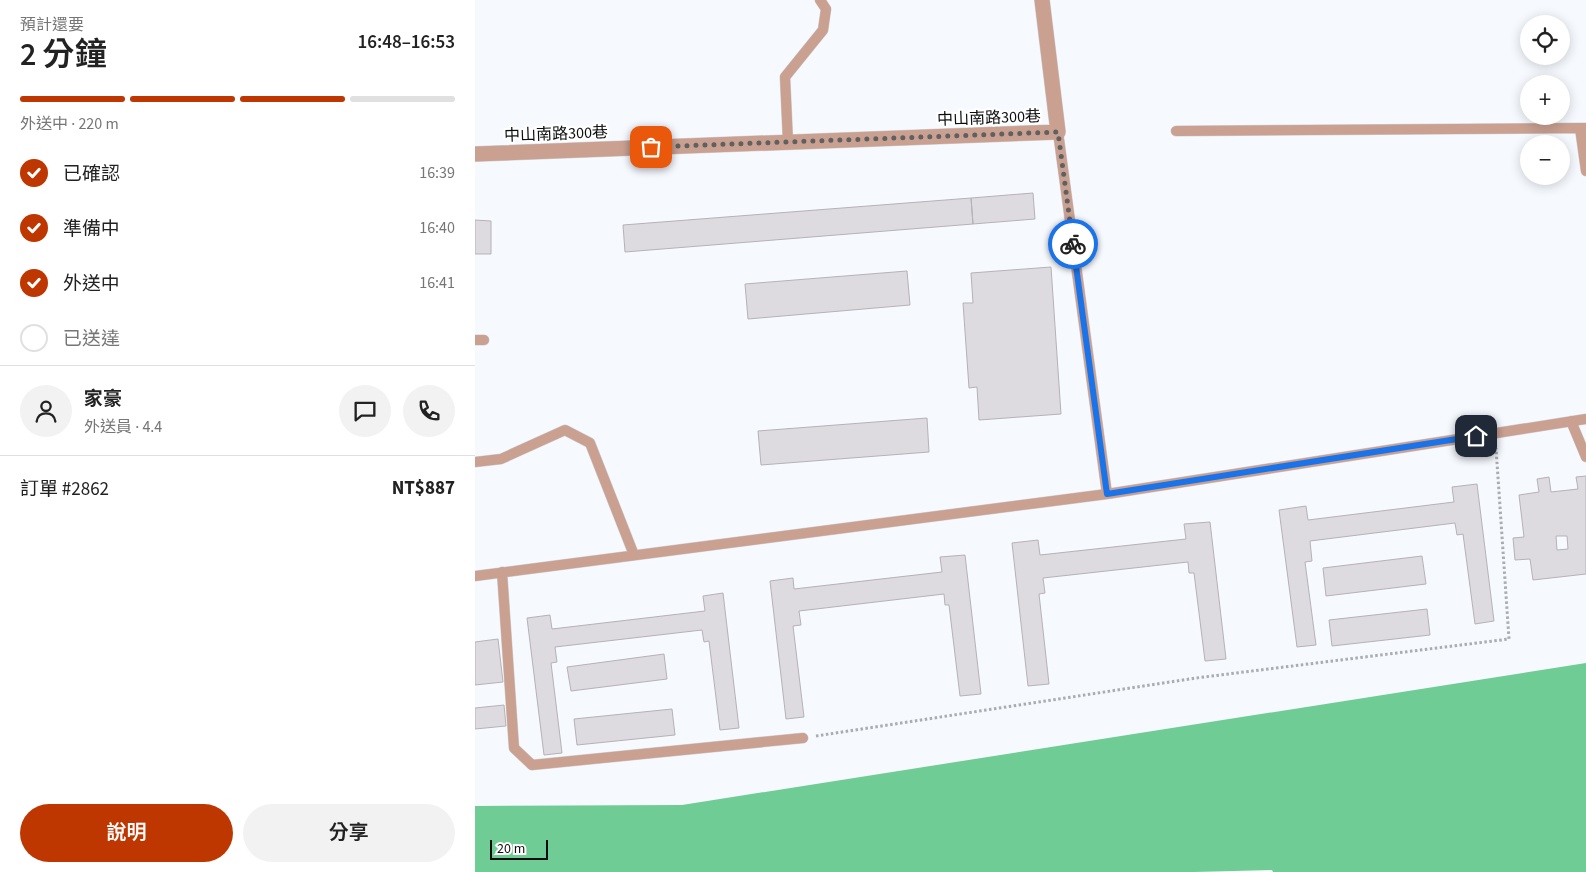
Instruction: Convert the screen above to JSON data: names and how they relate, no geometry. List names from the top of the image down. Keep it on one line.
{"streets":{"street":["中山南路300巷"]},"scale_bar":"20 m","page":{"heading":["2 分鐘","預計還要","16:48–16:53"],"panel":["家豪","外送員 · 4.4","訂單 #2862","NT$887"],"map_buttons":["+","−"],"bar":"外送中 · 220 m","list":[["已確認","16:39"],["準備中","16:40"],["外送中","16:41"],"已送達"],"buttons":["說明","分享"],"scale":"20 m"}}
